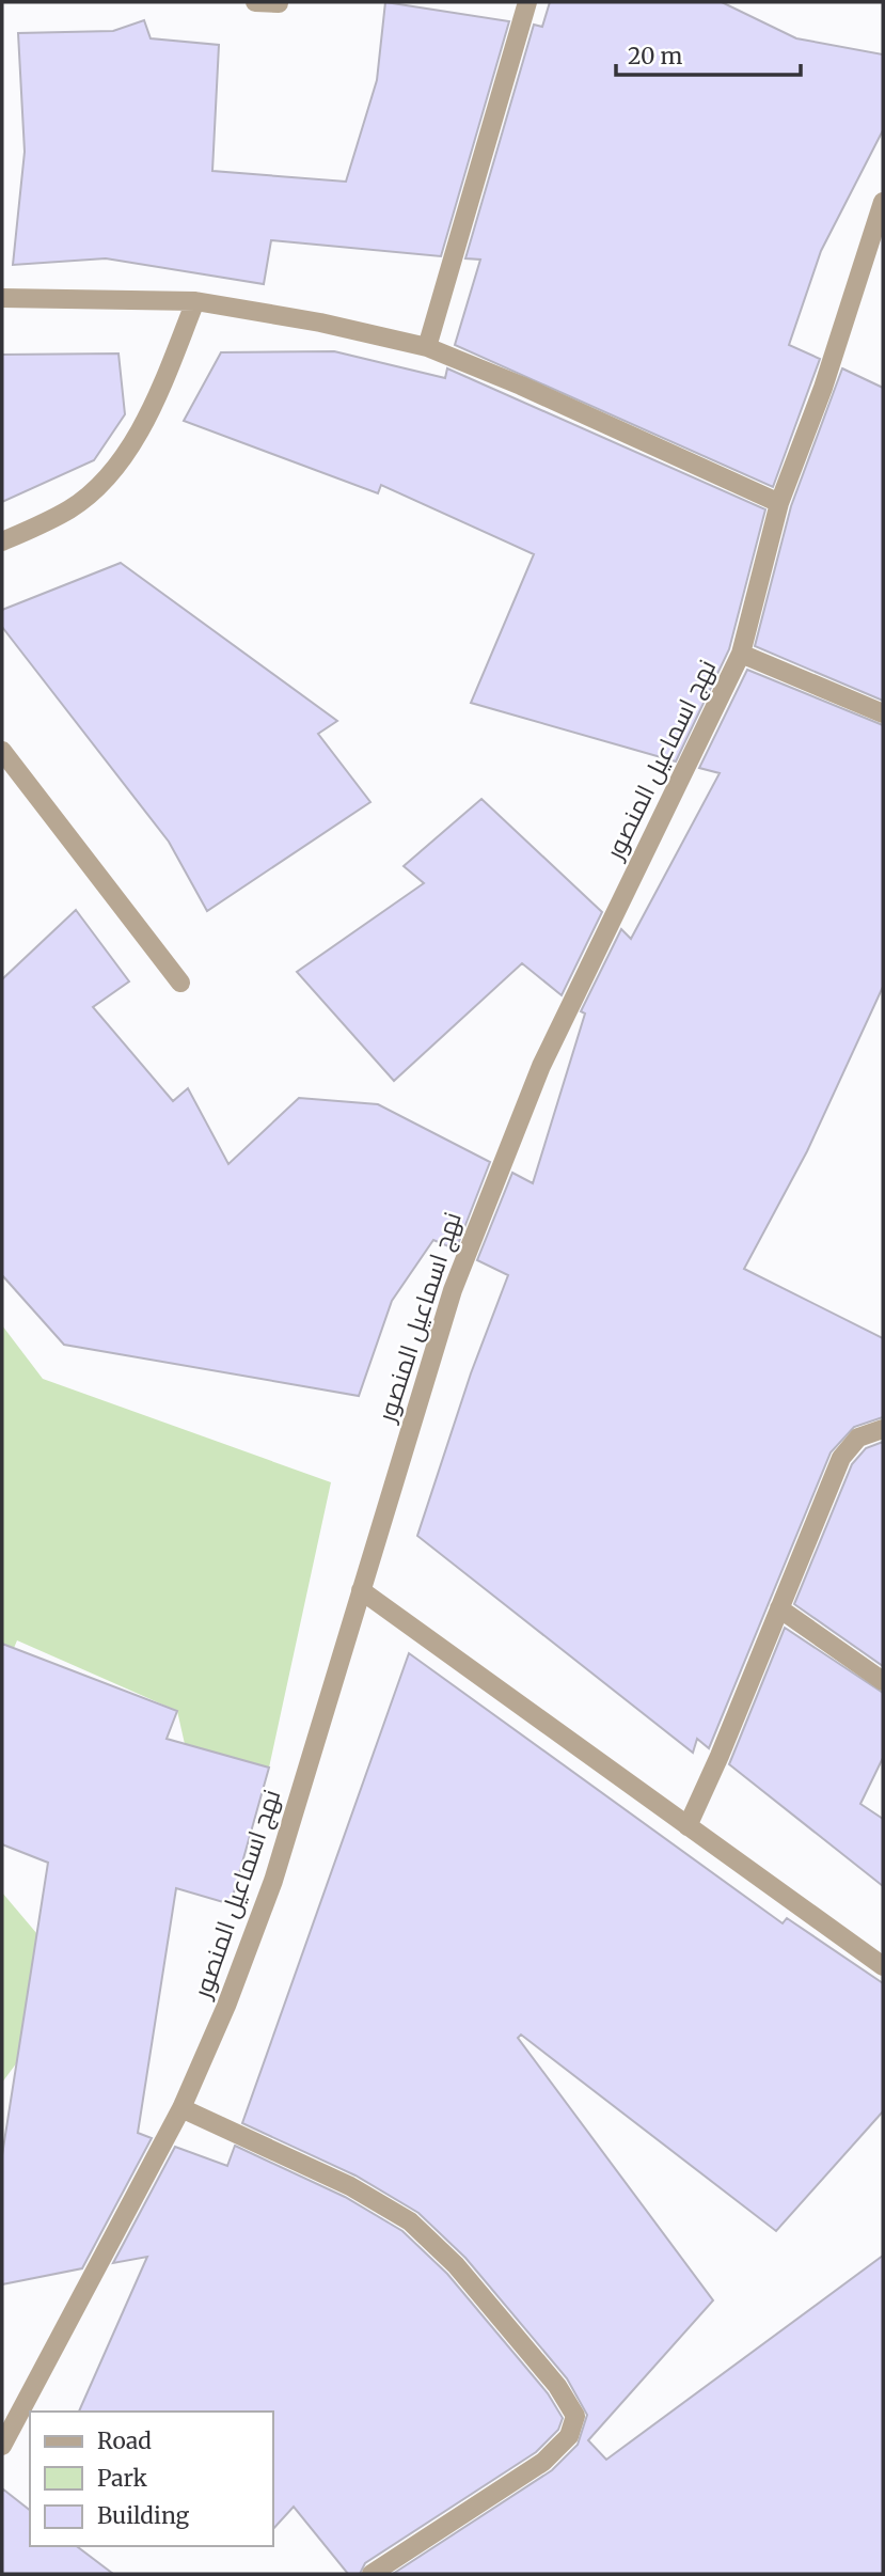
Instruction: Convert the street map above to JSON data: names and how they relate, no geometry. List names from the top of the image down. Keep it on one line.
{"streets":{"street":["نهج اسماعيل المنصور"]},"legend":["Road","Park","Building"],"scale_bar":"20 m"}
